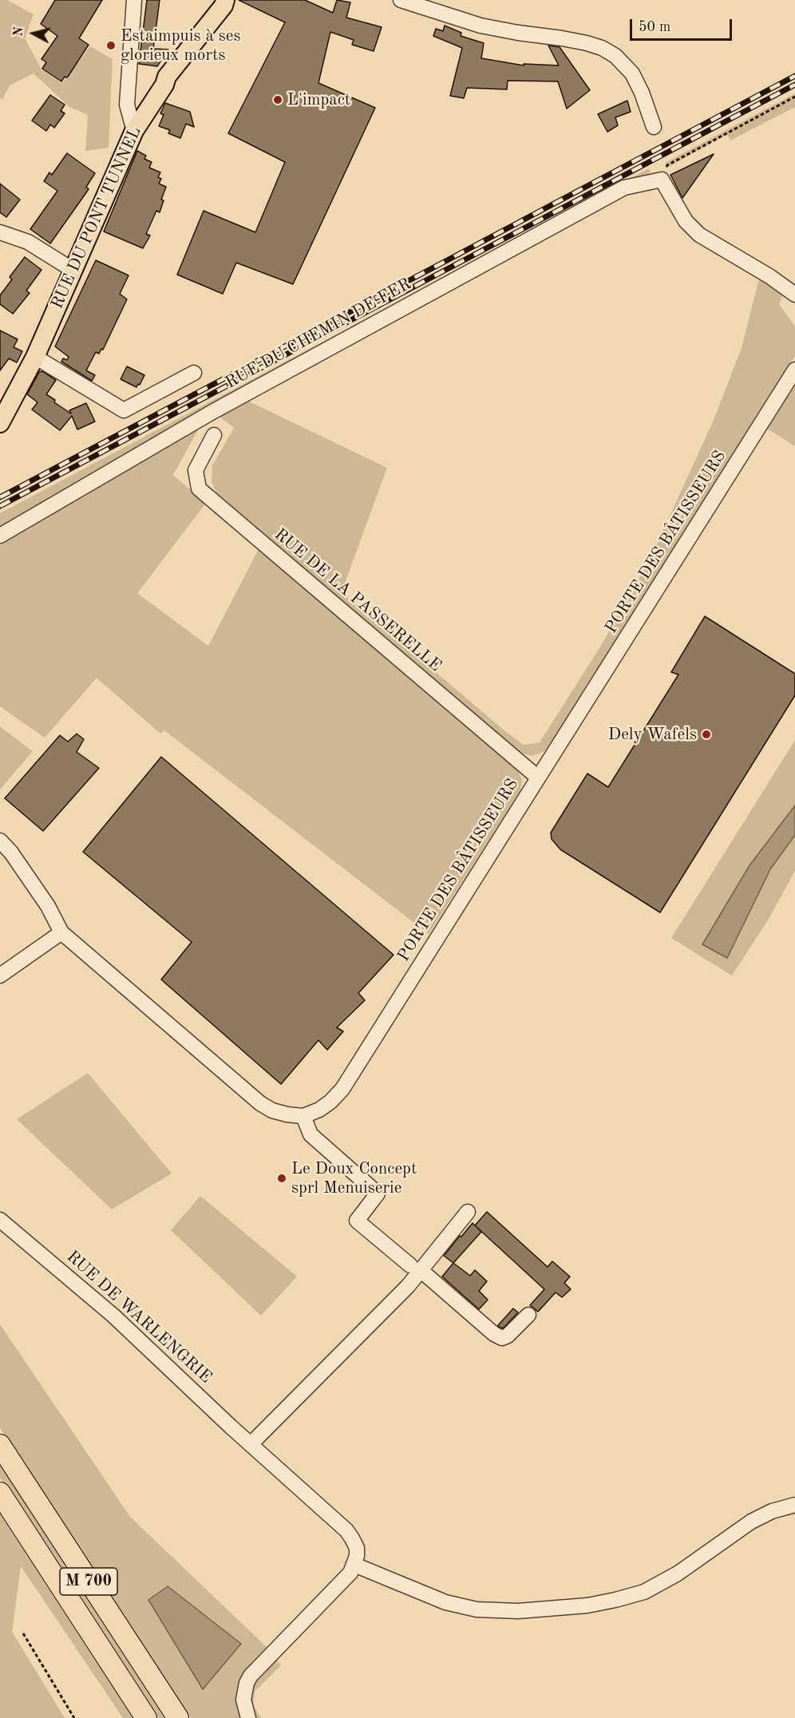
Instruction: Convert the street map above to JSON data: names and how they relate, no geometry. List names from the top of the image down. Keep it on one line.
{"streets":{"highway":["M 700"],"main road":["RUE DU PONT TUNNEL"],"street":["RUE DU CHEMIN DE FER","PORTE DES BÂTISSEURS","RUE DE LA PASSERELLE","RUE DE WARLENGRIE"]},"crossings":[["PORTE DES BÂTISSEURS","RUE DE LA PASSERELLE"]],"places":["Estaimpuis à ses glorieux morts","L'impact","Dely Wafels","Le Doux Concept sprl Menuiserie"],"scale_bar":"50 m","north":"left"}
